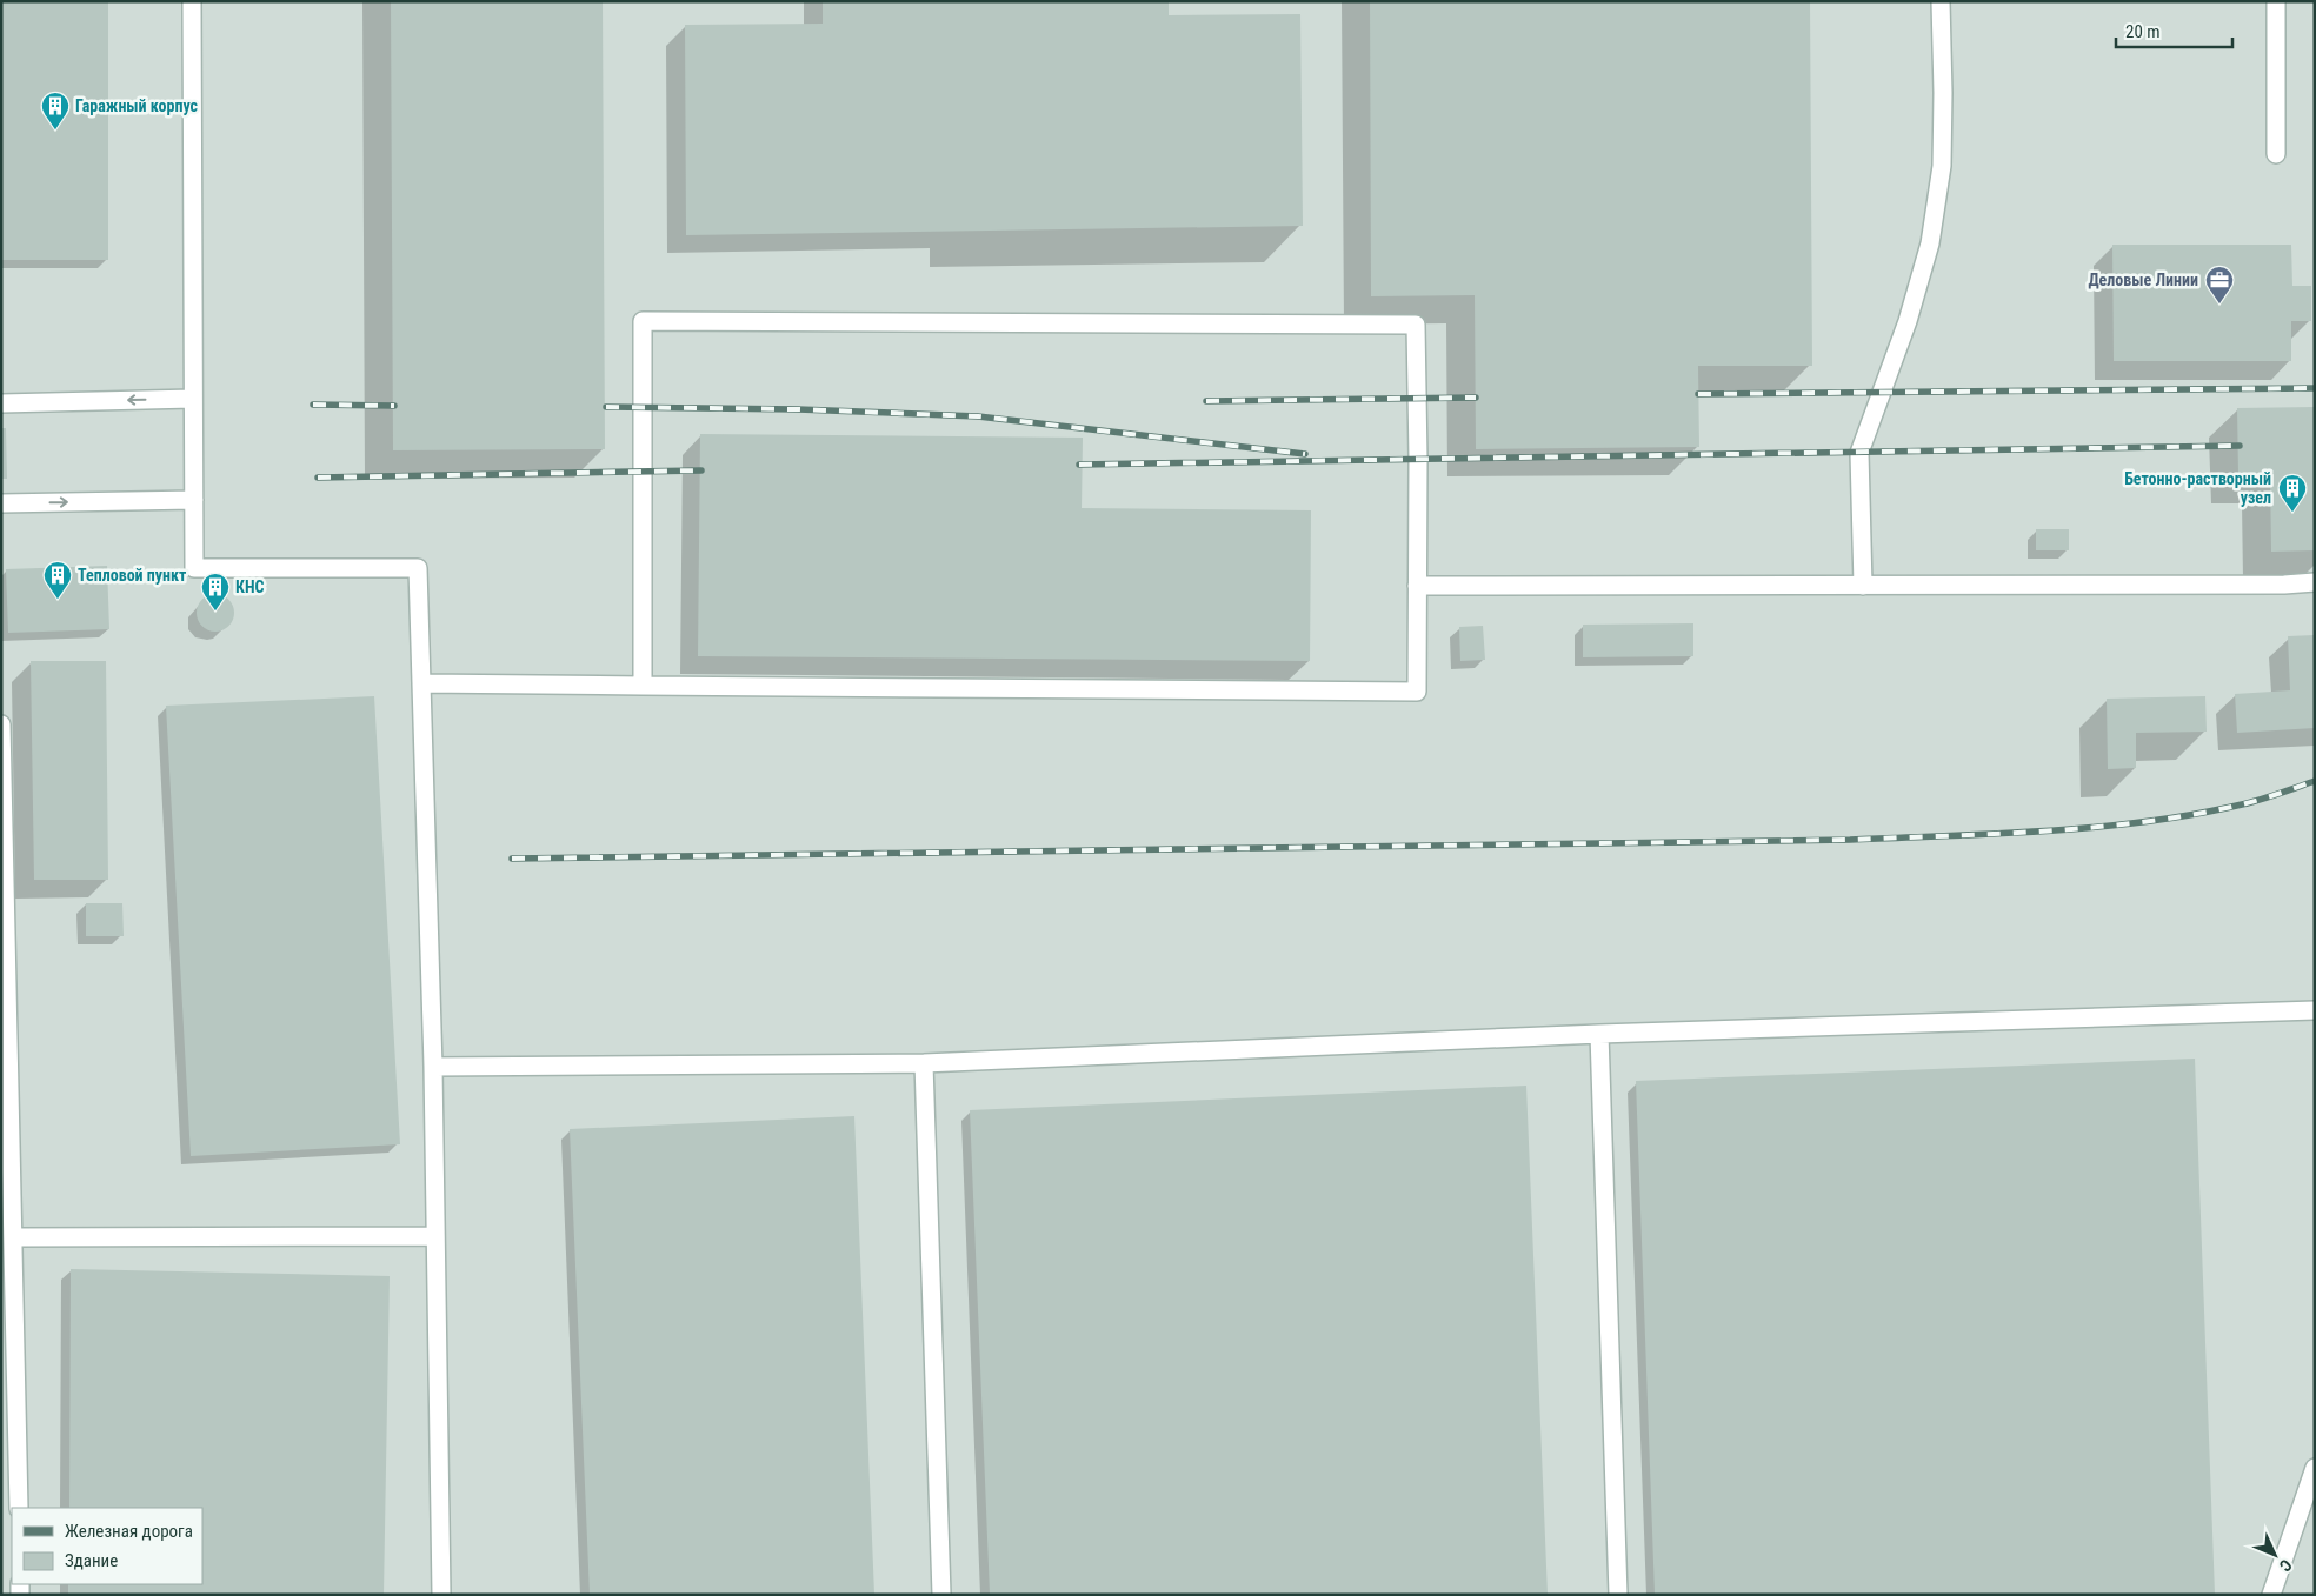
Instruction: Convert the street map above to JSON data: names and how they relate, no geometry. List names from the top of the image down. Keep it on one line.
{"places":{"building":["Гаражный корпус","Бетонно-растворный узел","Тепловой пункт","КНС"],"office":["Деловые Линии"]},"legend":["Железная дорога","Здание"],"scale_bar":"20 m","north":"bottom right"}
